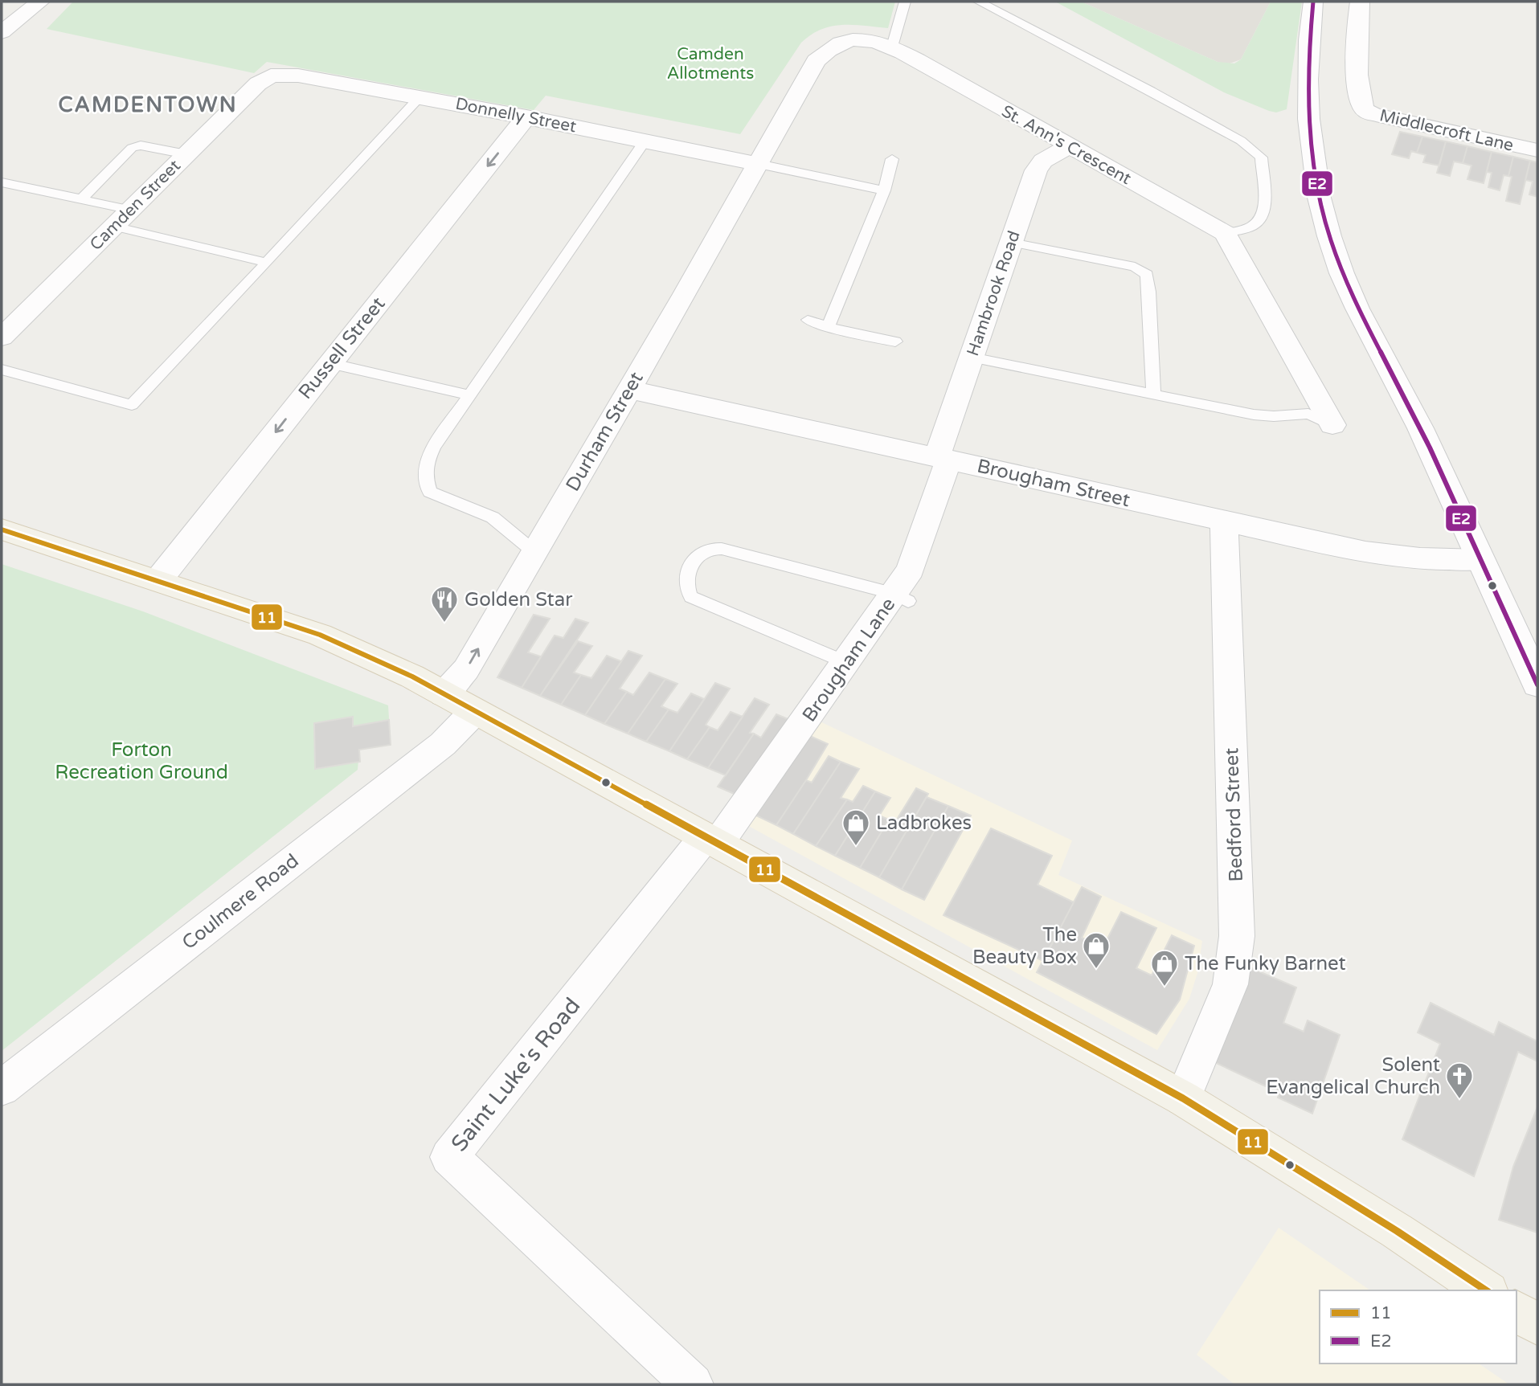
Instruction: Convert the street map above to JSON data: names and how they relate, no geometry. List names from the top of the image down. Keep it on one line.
{"streets":{"street":["Donnelly Street","Middlecroft Lane","St. Ann's Crescent","Camden Street","Hambrook Road","Russell Street","Durham Street","Brougham Street","Brougham Lane","Bedford Street","Coulmere Road","Saint Luke's Road"]},"crossings":[["Donnelly Street","St. Ann's Crescent"],["Donnelly Street","Camden Street"],["Donnelly Street","Russell Street"],["Donnelly Street","Durham Street"],["St. Ann's Crescent","Hambrook Road"],["St. Ann's Crescent","Durham Street"],["Hambrook Road","Brougham Street"],["Hambrook Road","Brougham Lane"],["Durham Street","Brougham Street"],["Brougham Street","Brougham Lane"],["Brougham Street","Bedford Street"],["Brougham Lane","Saint Luke's Road"]],"one_way":["Russell Street"],"districts":["CAMDENTOWN"],"parks":["Camden Allotments","Forton Recreation Ground"],"places":{"restaurant":["Golden Star"],"shop":["Ladbrokes","The Beauty Box","The Funky Barnet"],"church":["Solent Evangelical Church"]},"lines":["transit line E2","transit line 11"],"legend":["11","E2"]}
